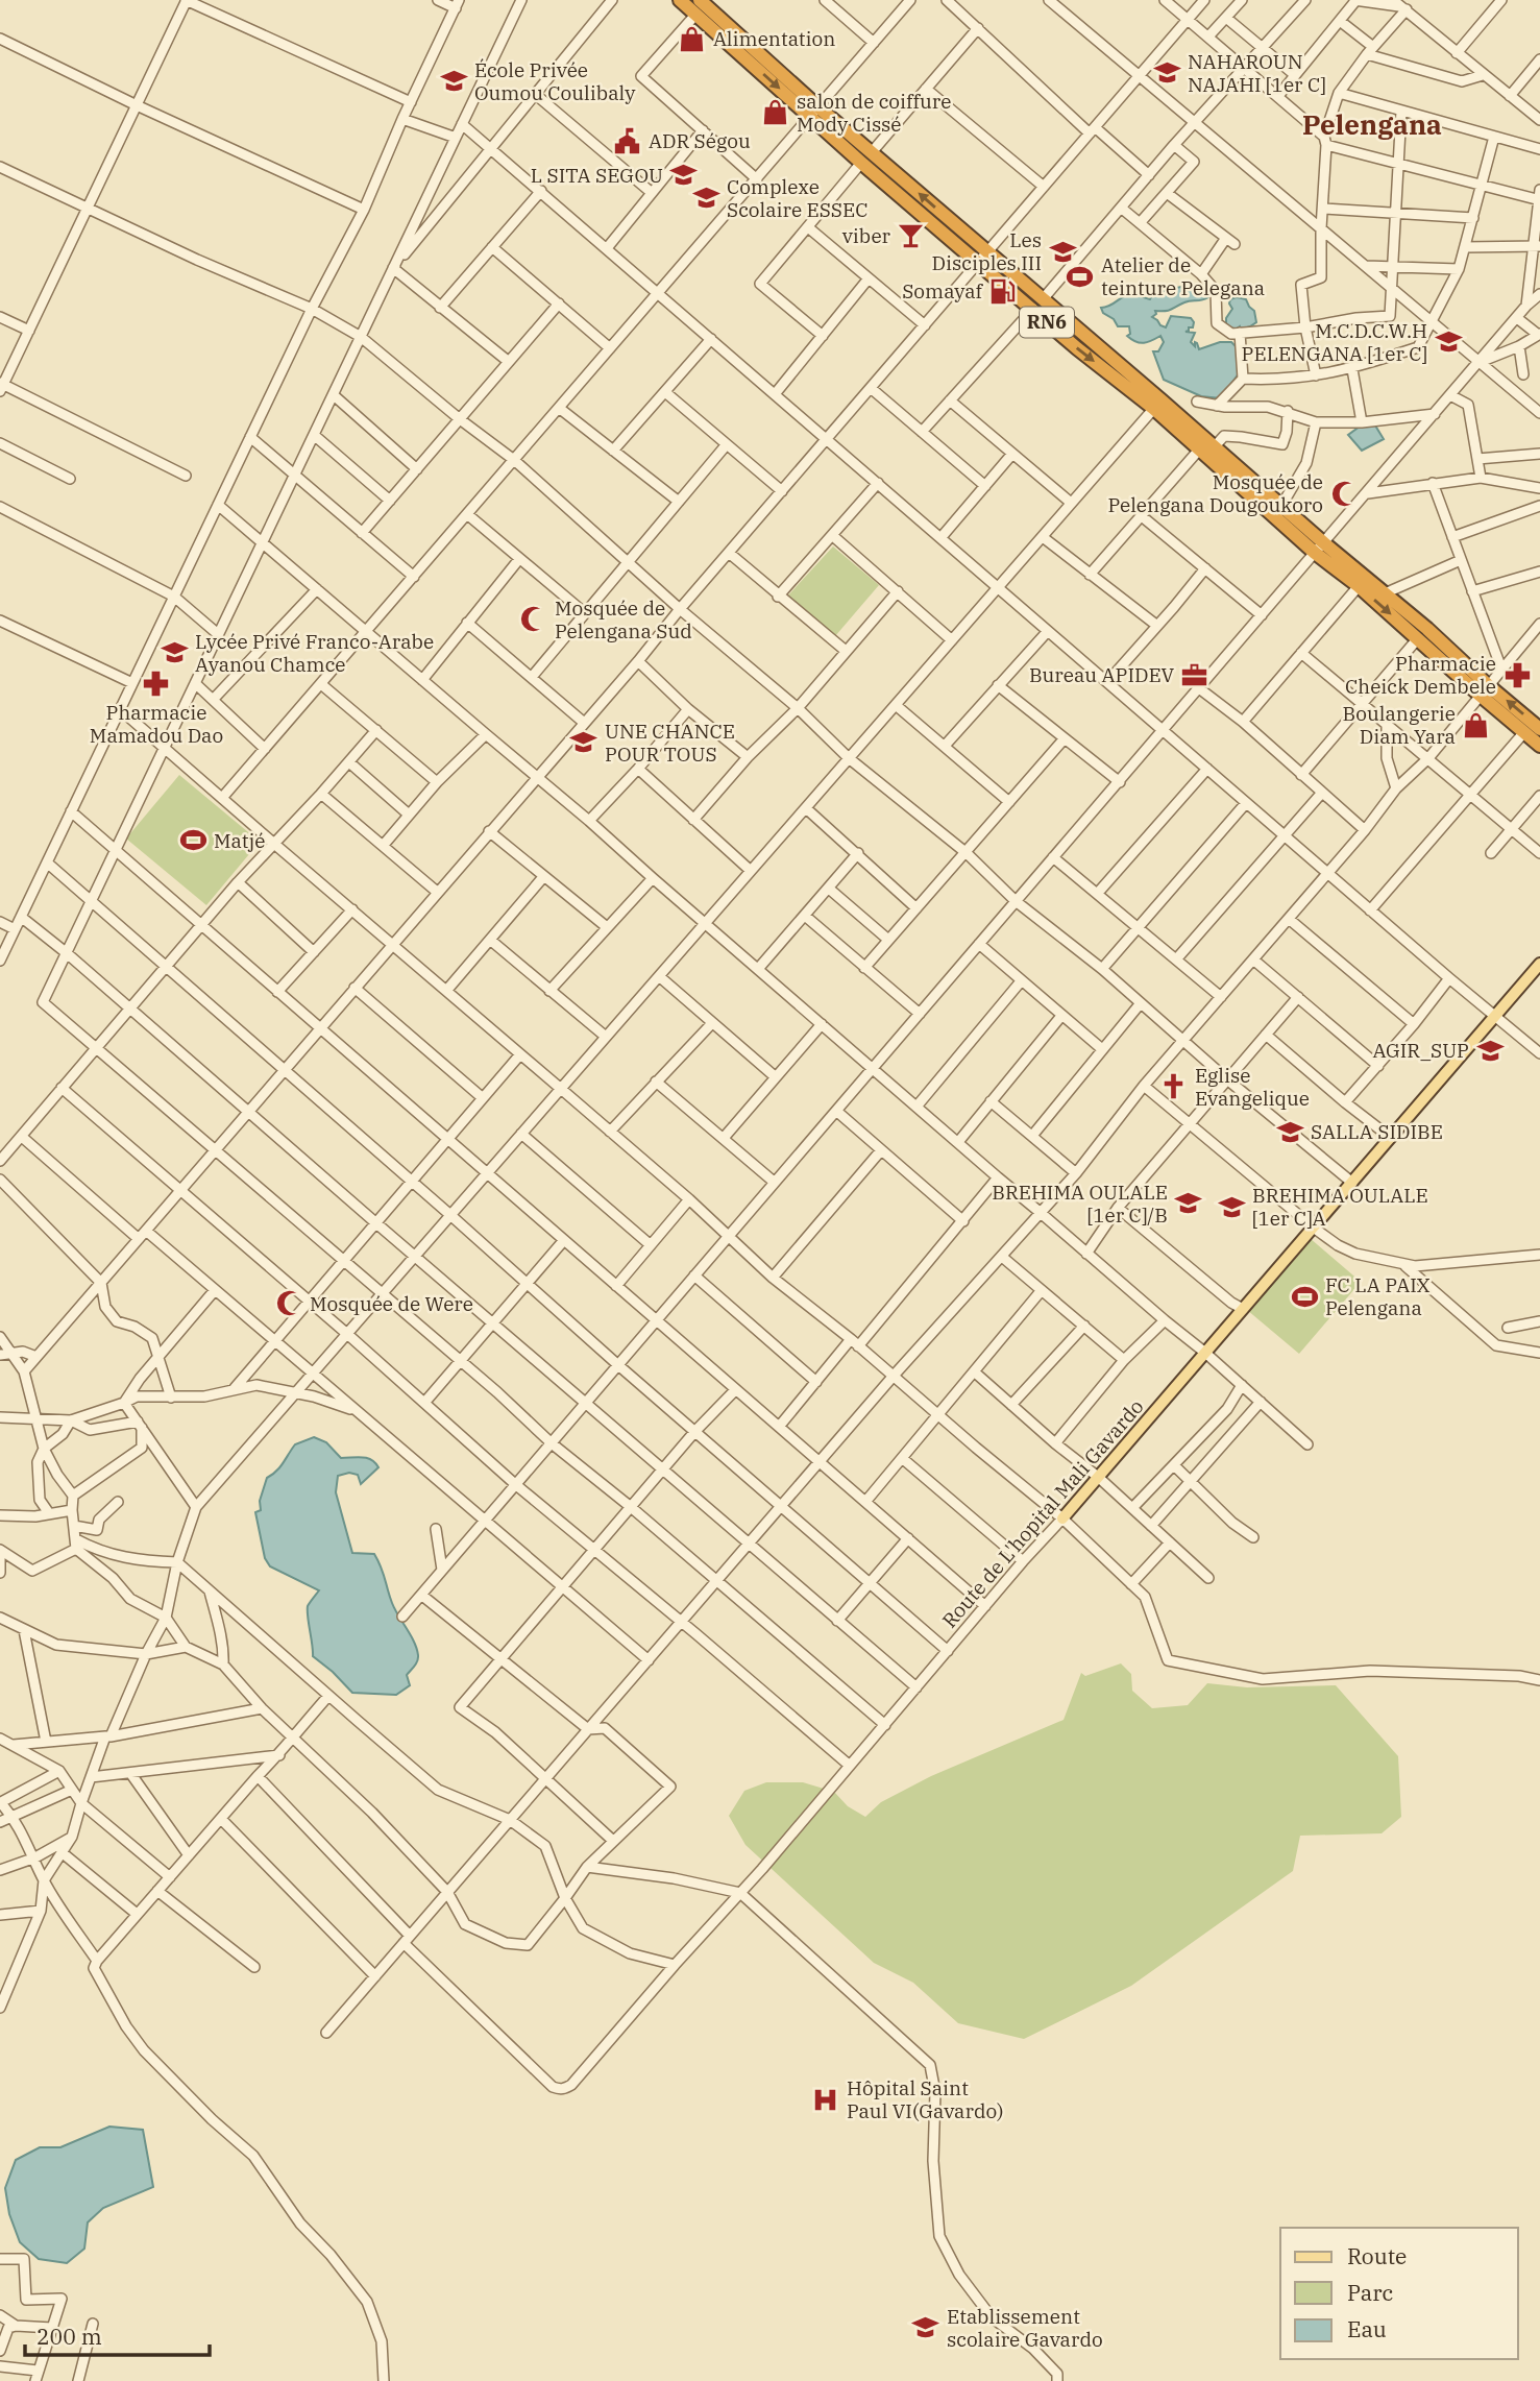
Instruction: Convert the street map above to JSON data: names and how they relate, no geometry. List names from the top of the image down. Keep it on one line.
{"streets":{"highway":["RN6"],"main road":["Route de L'hopital Mali Gavardo"]},"districts":["Pelengana"],"places":{"shop":["Alimentation","salon de coiffure Mody Cissé","Boulangerie Diam Yara"],"school or university":["NAHAROUN NAJAHI [1er C]","École Privée Oumou Coulibaly","L SITA SEGOU","Complexe Scolaire ESSEC","Les Disciples III","M.C.D.C.W.H PELENGANA [1er C]","Lycée Privé Franco-Arabe Ayanou Chamce","UNE CHANCE POUR TOUS","AGIR_SUP","SALLA SIDIBE","BREHIMA OULALE [1er C]/B","BREHIMA OULALE [1er C]A","Etablissement scolaire Gavardo"],"public building":["ADR Ségou"],"bar":["viber"],"sports":["Atelier de teinture Pelegana","Matjé","FC LA PAIX Pelengana"],"fuel station":["Somayaf"],"mosque":["Mosquée de Pelengana Dougoukoro","Mosquée de Pelengana Sud","Mosquée de Were"],"office":["Bureau APIDEV"],"pharmacy":["Pharmacie Cheick Dembele","Pharmacie Mamadou Dao"],"church":["Eglise Evangelique"],"hospital":["Hôpital Saint Paul VI(Gavardo)"]},"legend":["Route","Parc","Eau"],"scale_bar":"200 m"}
